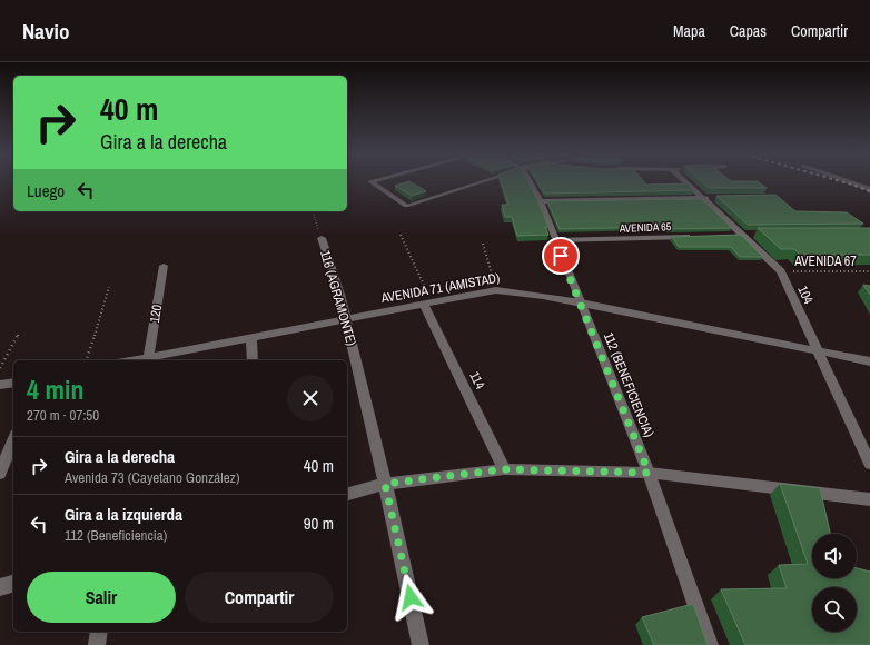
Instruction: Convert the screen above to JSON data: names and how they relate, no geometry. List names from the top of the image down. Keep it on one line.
{"streets":{"street":["AVENIDA 65","AVENIDA 71 (AMISTAD)","104","116 (AGRAMONTE)","120","114","112 (BENEFICIENCIA)"],"path":["AVENIDA 67"]},"crossings":[["AVENIDA 65","112 (BENEFICIENCIA)"],["AVENIDA 67","104"],["AVENIDA 71 (AMISTAD)","104"],["AVENIDA 71 (AMISTAD)","116 (AGRAMONTE)"],["AVENIDA 71 (AMISTAD)","120"],["AVENIDA 71 (AMISTAD)","114"],["AVENIDA 71 (AMISTAD)","112 (BENEFICIENCIA)"]],"page":{"header":"Navio","nav":["Mapa","Capas","Compartir"],"turn":["40 m","Gira a la derecha"],"then":"Luego","heading":["4 min","270 m · 07:50"],"list":[{"name":"Gira a la derecha","note":"Avenida 73 (Cayetano González)","value":"40 m"},{"name":"Gira a la izquierda","note":"112 (Beneficiencia)","value":"90 m"}],"buttons":["Salir","Compartir"]}}
